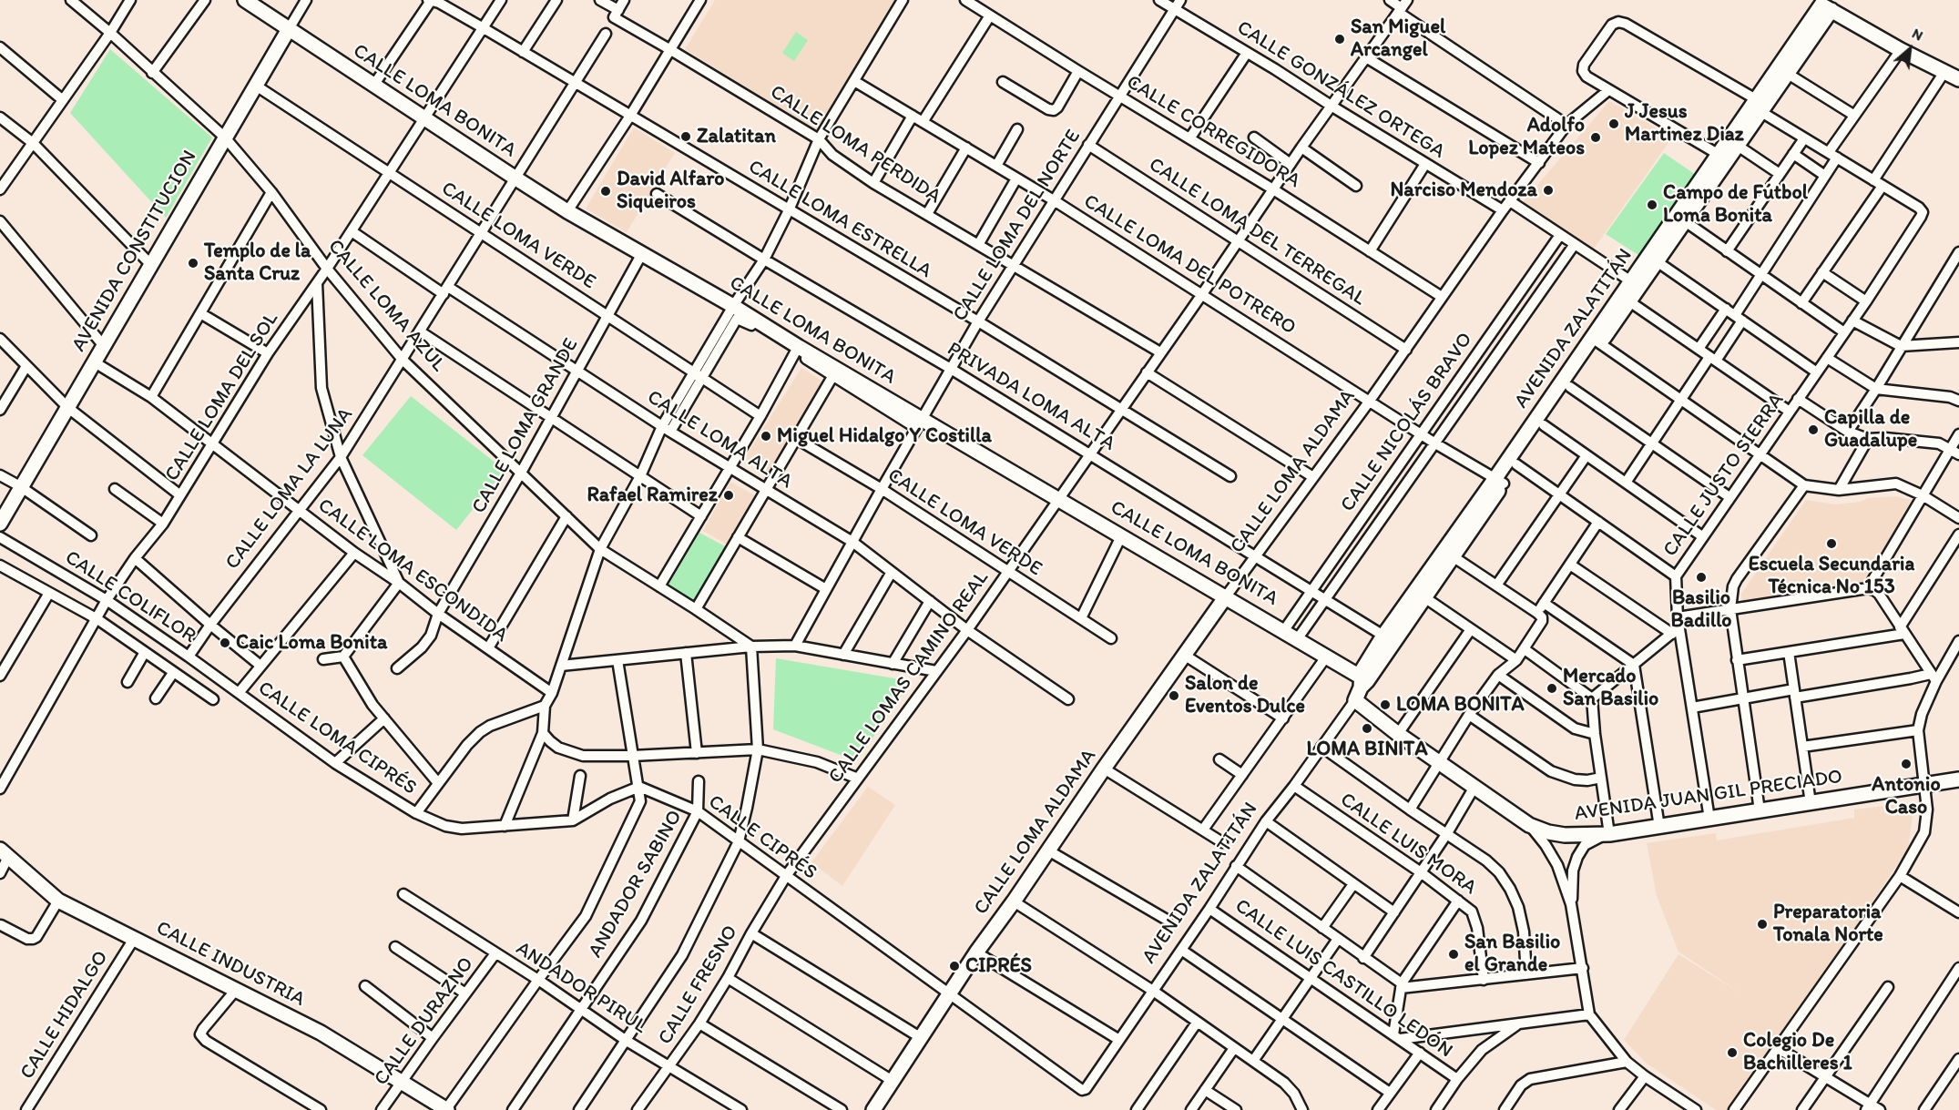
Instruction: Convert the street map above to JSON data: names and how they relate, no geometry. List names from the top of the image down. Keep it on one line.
{"streets":{"street":["CALLE GONZÁLEZ ORTEGA","CALLE LOMA BONITA","CALLE CORREGIDORA","CALLE LOMA PERDIDA","CALLE LOMA ESTRELLA","CALLE LOMA DEL NORTE","CALLE LOMA DEL TERREGAL","CALLE LOMA VERDE","AVENIDA CONSTITUCION","CALLE LOMA DEL POTRERO","CALLE LOMA AZUL","AVENIDA ZALATITÁN","CALLE LOMA DEL SOL","PRIVADA LOMA ALTA","CALLE NICOLÁS BRAVO","CALLE LOMA GRANDE","CALLE LOMA ALTA","CALLE LOMA ALDAMA","CALLE JUSTO SIERRA","CALLE LOMA LA LUNA","CALLE LOMA ESCONDIDA","CALLE COLIFLOR","CALLE LOMAS CAMINO REAL","CALLE LOMA CIPRÉS","AVENIDA JUAN GIL PRECIADO","CALLE CIPRÉS","CALLE LUIS MORA","ANDADOR SABINO","CALLE INDUSTRIA","CALLE LUIS CASTILLO LEDÓN","CALLE FRESNO","ANDADOR PIRUL","CALLE HIDALGO","CALLE DURAZNO"]},"crossings":[["CALLE GONZÁLEZ ORTEGA","CALLE LOMA DEL NORTE"],["CALLE GONZÁLEZ ORTEGA","CALLE LOMA ALDAMA"],["CALLE GONZÁLEZ ORTEGA","CALLE LOMAS CAMINO REAL"],["CALLE LOMA BONITA","CALLE LOMA DEL NORTE"],["CALLE LOMA BONITA","AVENIDA CONSTITUCION"],["CALLE LOMA BONITA","AVENIDA ZALATITÁN"],["CALLE LOMA BONITA","CALLE LOMA DEL SOL"],["CALLE LOMA BONITA","CALLE NICOLÁS BRAVO"],["CALLE LOMA BONITA","CALLE LOMA GRANDE"],["CALLE LOMA BONITA","CALLE LOMA ALDAMA"],["CALLE LOMA BONITA","CALLE LOMA LA LUNA"],["CALLE LOMA BONITA","CALLE LOMAS CAMINO REAL"],["CALLE LOMA BONITA","AVENIDA JUAN GIL PRECIADO"],["CALLE CORREGIDORA","CALLE LOMA DEL NORTE"],["CALLE CORREGIDORA","CALLE LOMA ALDAMA"],["CALLE CORREGIDORA","CALLE LOMAS CAMINO REAL"],["CALLE LOMA PERDIDA","CALLE LOMA DEL NORTE"],["CALLE LOMA PERDIDA","CALLE LOMAS CAMINO REAL"],["CALLE LOMA ESTRELLA","CALLE LOMA DEL NORTE"],["CALLE LOMA ESTRELLA","CALLE LOMA DEL SOL"],["CALLE LOMA ESTRELLA","CALLE LOMA LA LUNA"],["CALLE LOMA ESTRELLA","CALLE LOMAS CAMINO REAL"],["CALLE LOMA DEL NORTE","CALLE LOMA DEL TERREGAL"],["CALLE LOMA DEL NORTE","CALLE LOMA VERDE"],["CALLE LOMA DEL NORTE","CALLE LOMA DEL POTRERO"],["CALLE LOMA DEL NORTE","PRIVADA LOMA ALTA"],["CALLE LOMA DEL NORTE","CALLE LOMA ALTA"],["CALLE LOMA DEL TERREGAL","CALLE LOMA ALDAMA"],["CALLE LOMA DEL TERREGAL","CALLE LOMAS CAMINO REAL"],["CALLE LOMA VERDE","AVENIDA CONSTITUCION"],["CALLE LOMA VERDE","CALLE LOMA DEL SOL"],["CALLE LOMA VERDE","CALLE LOMA GRANDE"],["CALLE LOMA VERDE","CALLE LOMA LA LUNA"],["CALLE LOMA VERDE","CALLE LOMAS CAMINO REAL"],["AVENIDA CONSTITUCION","CALLE LOMA AZUL"],["AVENIDA CONSTITUCION","CALLE LOMA ESCONDIDA"],["CALLE LOMA DEL POTRERO","AVENIDA ZALATITÁN"],["CALLE LOMA DEL POTRERO","CALLE NICOLÁS BRAVO"],["CALLE LOMA DEL POTRERO","CALLE LOMA ALDAMA"],["CALLE LOMA DEL POTRERO","CALLE LOMAS CAMINO REAL"],["CALLE LOMA AZUL","CALLE LOMA DEL SOL"],["CALLE LOMA AZUL","CALLE LOMA GRANDE"],["CALLE LOMA AZUL","CALLE LOMA LA LUNA"],["AVENIDA ZALATITÁN","PRIVADA LOMA ALTA"],["AVENIDA ZALATITÁN","AVENIDA JUAN GIL PRECIADO"],["AVENIDA ZALATITÁN","CALLE CIPRÉS"],["AVENIDA ZALATITÁN","CALLE LUIS MORA"],["AVENIDA ZALATITÁN","CALLE LUIS CASTILLO LEDÓN"],["CALLE LOMA DEL SOL","CALLE LOMA ALTA"],["CALLE LOMA DEL SOL","CALLE LOMA ESCONDIDA"],["CALLE LOMA DEL SOL","CALLE COLIFLOR"],["PRIVADA LOMA ALTA","CALLE NICOLÁS BRAVO"],["PRIVADA LOMA ALTA","CALLE LOMA ALDAMA"],["PRIVADA LOMA ALTA","CALLE LOMAS CAMINO REAL"],["CALLE LOMA GRANDE","CALLE LOMA ALTA"],["CALLE LOMA GRANDE","CALLE LOMA ESCONDIDA"],["CALLE LOMA ALTA","CALLE LOMA LA LUNA"],["CALLE LOMA ALTA","CALLE LOMAS CAMINO REAL"],["CALLE LOMA ALDAMA","CALLE CIPRÉS"],["CALLE JUSTO SIERRA","AVENIDA JUAN GIL PRECIADO"],["CALLE LOMA LA LUNA","CALLE LOMA ESCONDIDA"],["CALLE LOMA LA LUNA","CALLE COLIFLOR"],["CALLE COLIFLOR","CALLE LOMA CIPRÉS"],["CALLE LOMAS CAMINO REAL","CALLE CIPRÉS"],["CALLE LOMAS CAMINO REAL","CALLE FRESNO"],["CALLE CIPRÉS","ANDADOR SABINO"],["CALLE CIPRÉS","CALLE FRESNO"],["ANDADOR SABINO","ANDADOR PIRUL"],["CALLE INDUSTRIA","CALLE HIDALGO"],["CALLE INDUSTRIA","CALLE DURAZNO"],["CALLE FRESNO","ANDADOR PIRUL"],["ANDADOR PIRUL","CALLE DURAZNO"]],"places":["San Miguel Arcangel","J Jesus Martinez Diaz","Zalatitan","Adolfo Lopez Mateos","Narciso Mendoza","David Alfaro Siqueiros","Campo de Fútbol Loma Bonita","Templo de la Santa Cruz","Capilla de Guadalupe","Miguel Hidalgo Y Costilla","Rafael Ramirez","Escuela Secundaria Técnica No 153","Basilio Badillo","Caic Loma Bonita","Mercado San Basilio","Salon de Eventos Dulce","LOMA BONITA","LOMA BINITA","Antonio Caso","Preparatoria Tonala Norte","San Basilio el Grande","CIPRÉS","Colegio De Bachilleres 1"],"north":"top right"}
